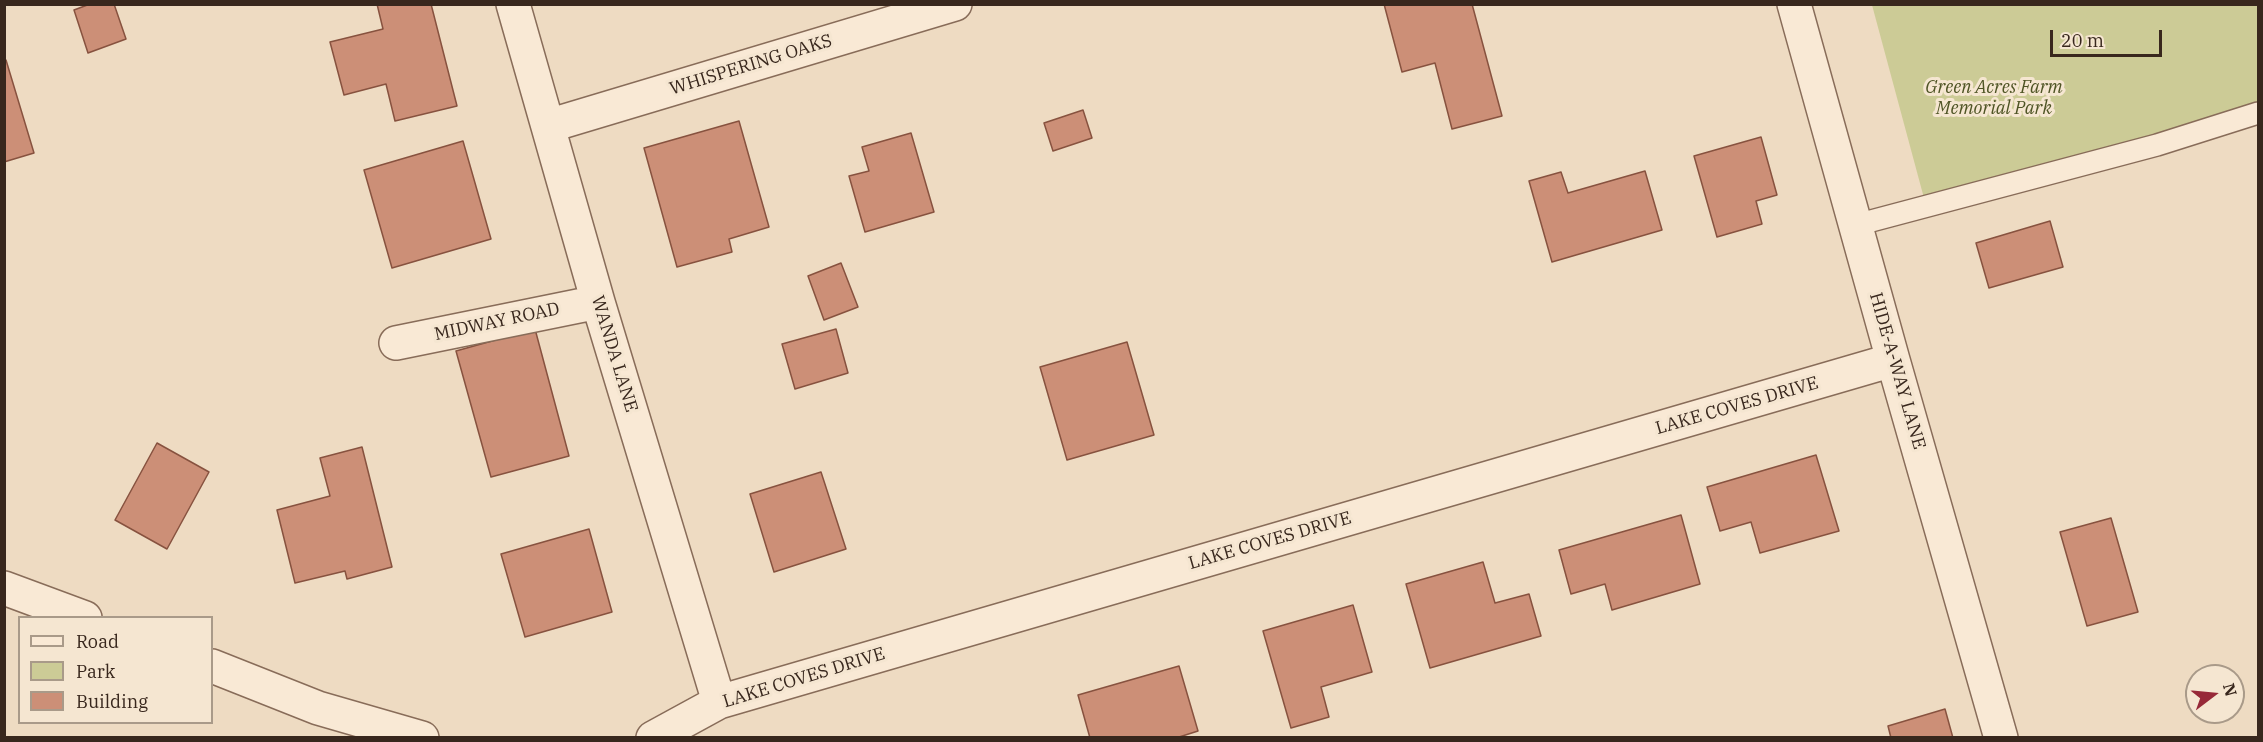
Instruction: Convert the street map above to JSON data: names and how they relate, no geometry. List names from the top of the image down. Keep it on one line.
{"streets":{"street":["WHISPERING OAKS","MIDWAY ROAD","WANDA LANE","HIDE-A-WAY LANE","LAKE COVES DRIVE"]},"crossings":[["WHISPERING OAKS","WANDA LANE"],["MIDWAY ROAD","WANDA LANE"],["WANDA LANE","LAKE COVES DRIVE"],["HIDE-A-WAY LANE","LAKE COVES DRIVE"]],"parks":["Green Acres Farm Memorial Park"],"legend":["Road","Park","Building"],"scale_bar":"20 m","north":"right"}
